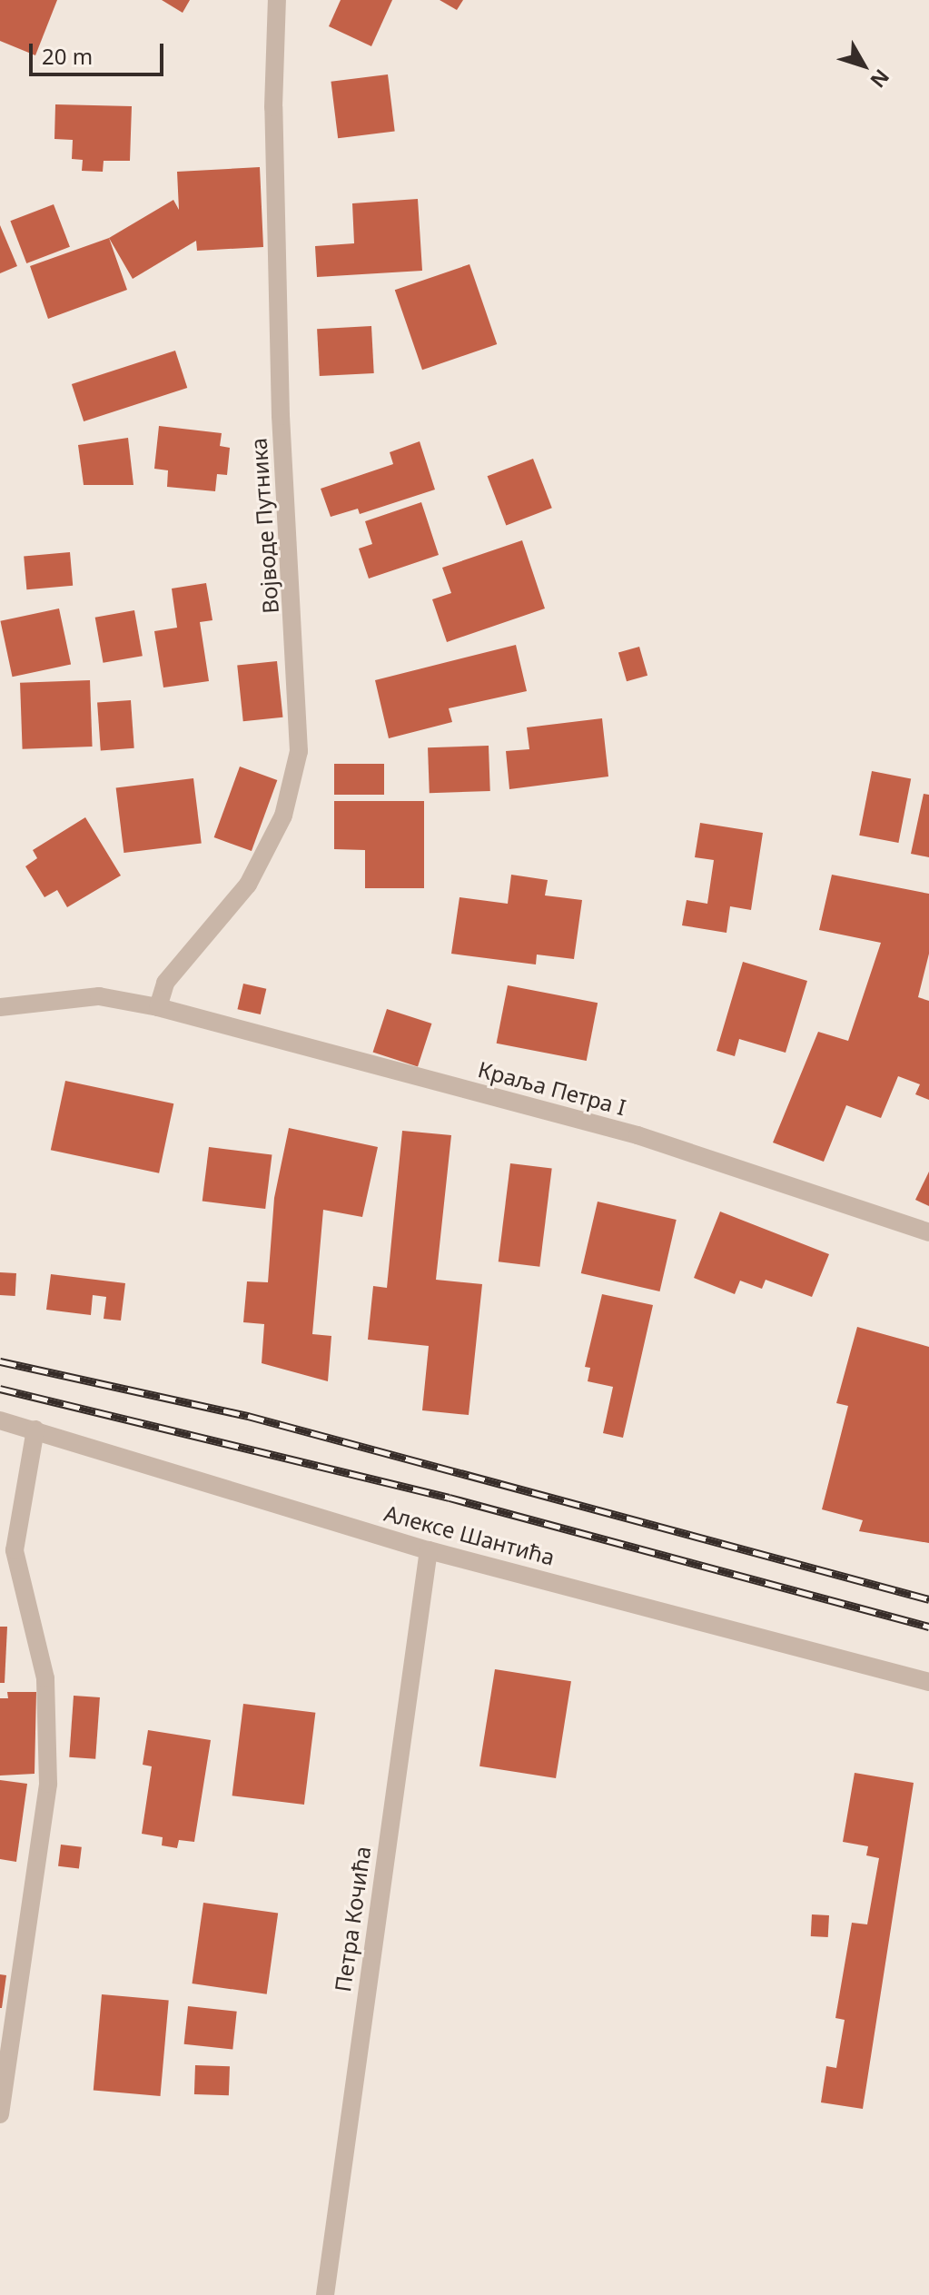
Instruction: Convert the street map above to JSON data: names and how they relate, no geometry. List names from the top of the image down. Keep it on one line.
{"streets":{"street":["Војводе Путника","Краља Петра I","Алексе Шантића","Петра Кочића"]},"crossings":[["Војводе Путника","Краља Петра I"],["Алексе Шантића","Петра Кочића"]],"scale_bar":"20 m","north":"bottom right"}
